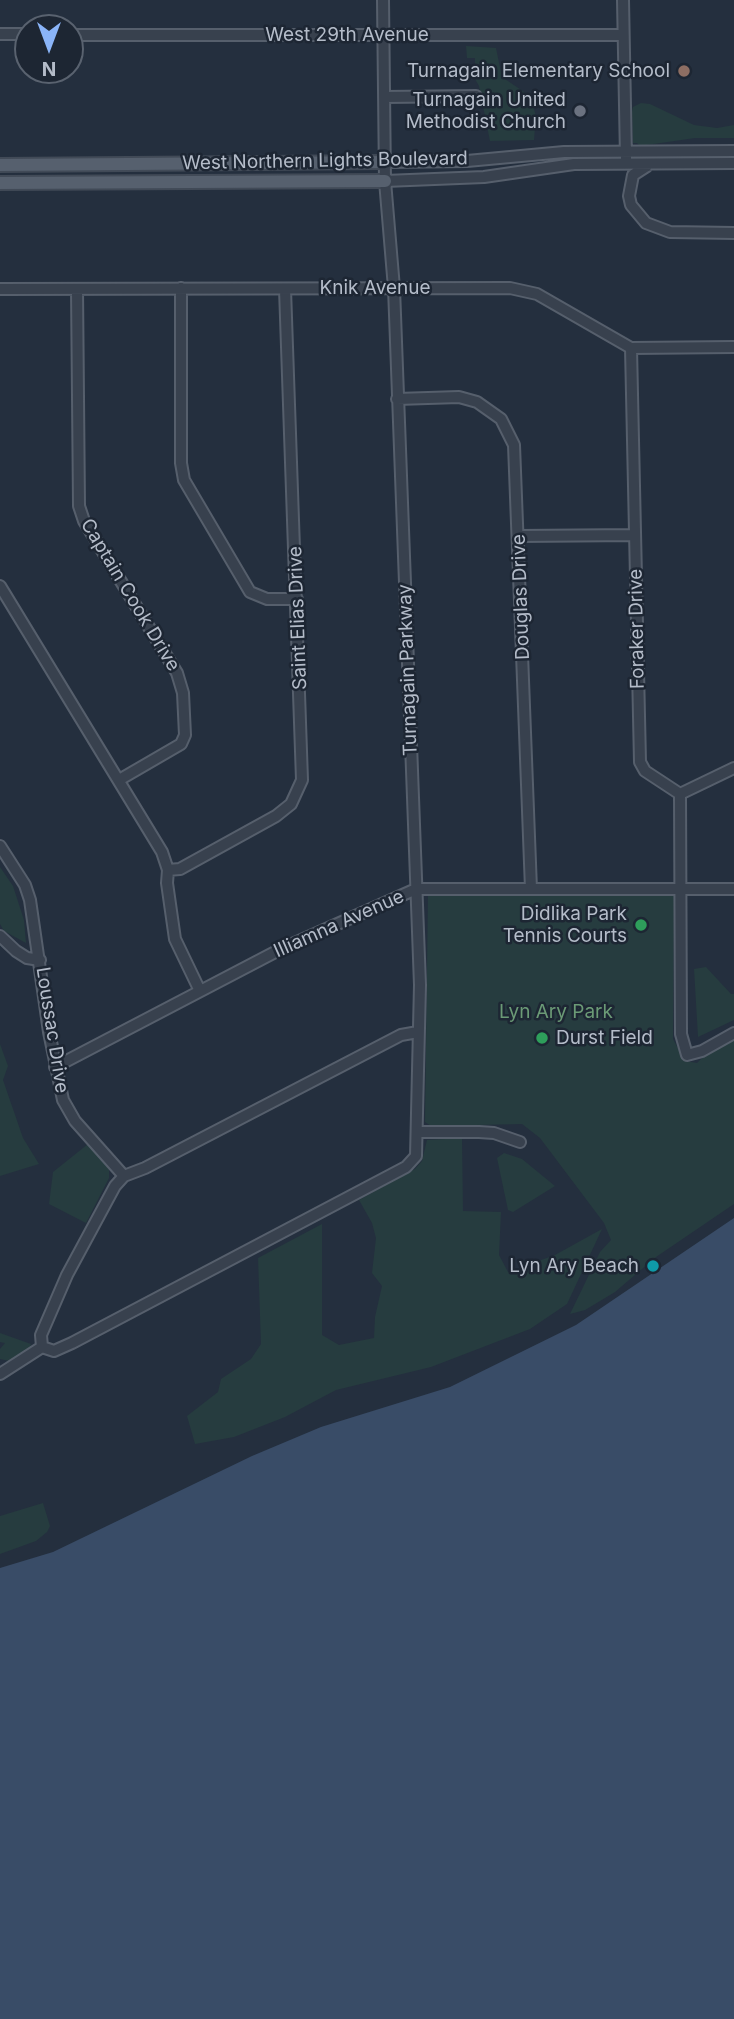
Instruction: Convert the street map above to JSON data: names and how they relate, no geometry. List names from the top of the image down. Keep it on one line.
{"streets":{"main road":["West Northern Lights Boulevard"],"street":["West 29th Avenue","Knik Avenue","Captain Cook Drive","Douglas Drive","Saint Elias Drive","Foraker Drive","Turnagain Parkway","Illiamna Avenue","Loussac Drive"]},"crossings":[["West 29th Avenue","Turnagain Parkway"],["West Northern Lights Boulevard","Turnagain Parkway"],["Knik Avenue","Captain Cook Drive"],["Knik Avenue","Saint Elias Drive"],["Knik Avenue","Foraker Drive"],["Knik Avenue","Turnagain Parkway"],["Douglas Drive","Turnagain Parkway"],["Douglas Drive","Illiamna Avenue"],["Turnagain Parkway","Illiamna Avenue"],["Illiamna Avenue","Loussac Drive"]],"parks":["Lyn Ary Park"],"places":["Turnagain Elementary School","Turnagain United Methodist Church","Didlika Park Tennis Courts","Durst Field","Lyn Ary Beach"],"north":"bottom"}
